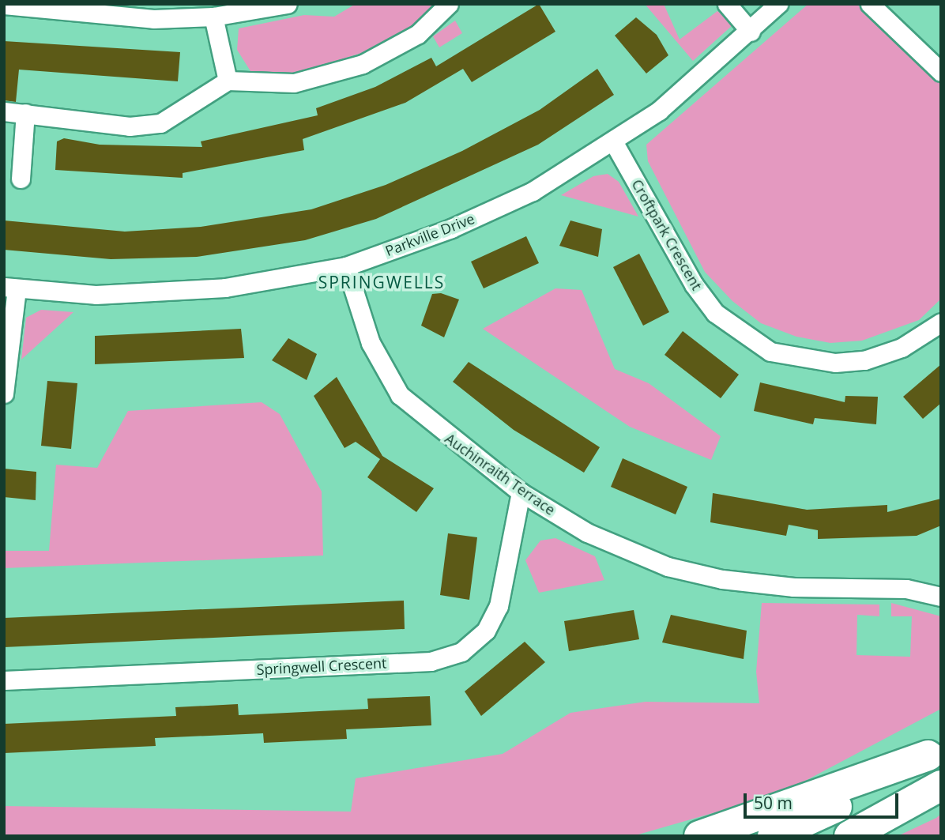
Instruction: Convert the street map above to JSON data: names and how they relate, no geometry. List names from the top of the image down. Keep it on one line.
{"streets":{"street":["Parkville Drive","Croftpark Crescent","Auchinraith Terrace","Springwell Crescent"]},"crossings":[["Parkville Drive","Croftpark Crescent"],["Parkville Drive","Auchinraith Terrace"],["Auchinraith Terrace","Springwell Crescent"]],"districts":["SPRINGWELLS"],"scale_bar":"50 m"}
